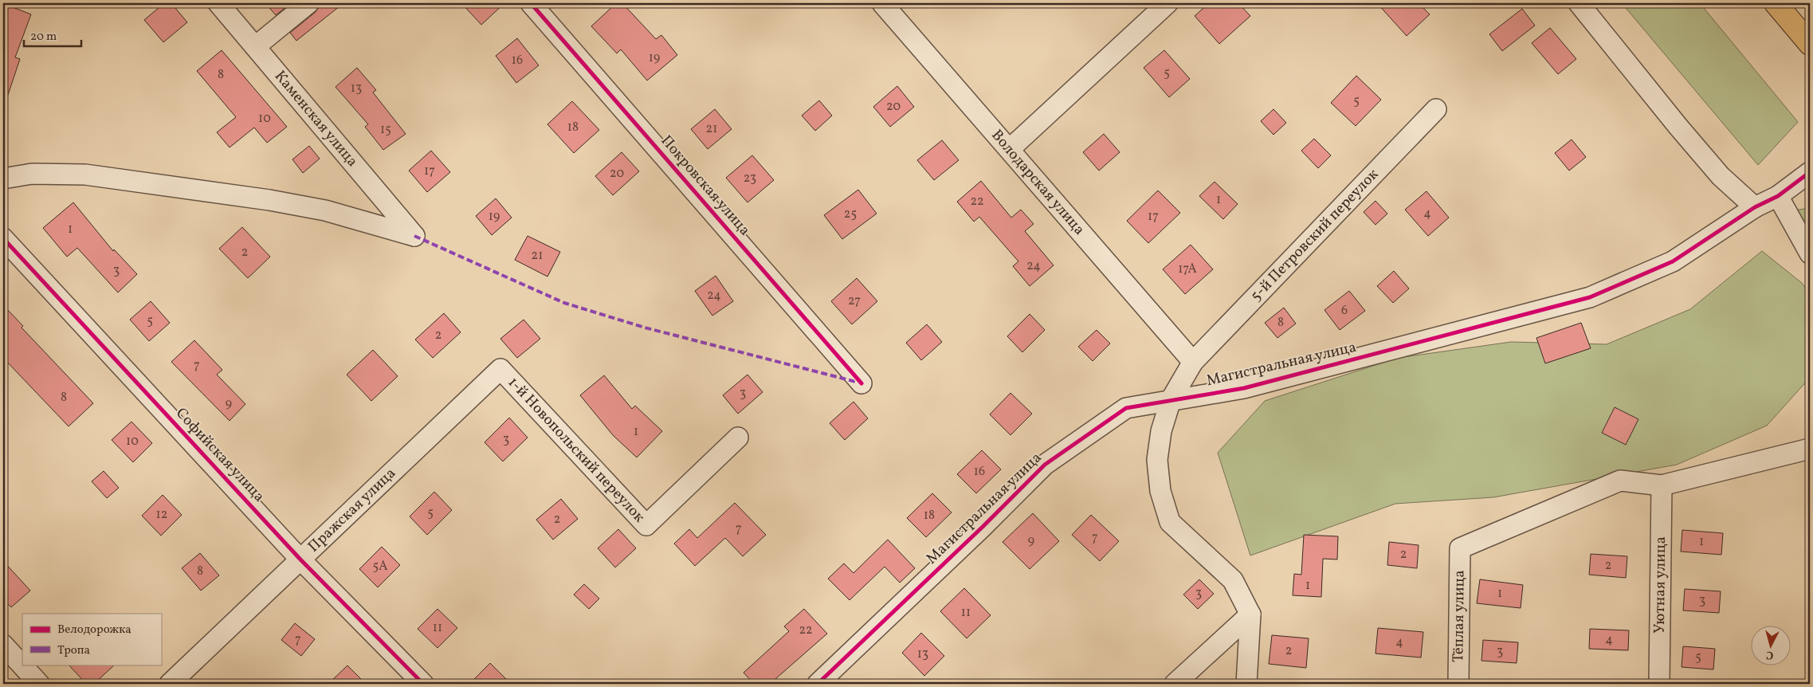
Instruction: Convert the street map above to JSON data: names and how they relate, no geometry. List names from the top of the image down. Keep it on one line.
{"streets":{"street":["Каменская улица","Володарская улица","Покровская улица","5-й Петровский переулок","Магистральная улица","1-й Новопольский переулок","Софийская улица","Пражская улица","Уютная улица","Тёплая улица"]},"crossings":[["Володарская улица","5-й Петровский переулок"],["5-й Петровский переулок","Магистральная улица"],["1-й Новопольский переулок","Пражская улица"],["Софийская улица","Пражская улица"],["Уютная улица","Тёплая улица"]],"house_numbers":["19","16","5","8","13","5","20","10","18","21","15","17","20","23","1","22","4","25","19","17","1","2","21","24","17А","3","24","27","6","5","8","2","7","3","8","9","1","3","10","16","5","12","18","2","7","7","9","1","2","2","5А","8","1","3","1","3","11","11","22","7","4","4","2","3","13","5"],"legend":["Велодорожка","Тропа"],"scale_bar":"20 m","north":"bottom"}
